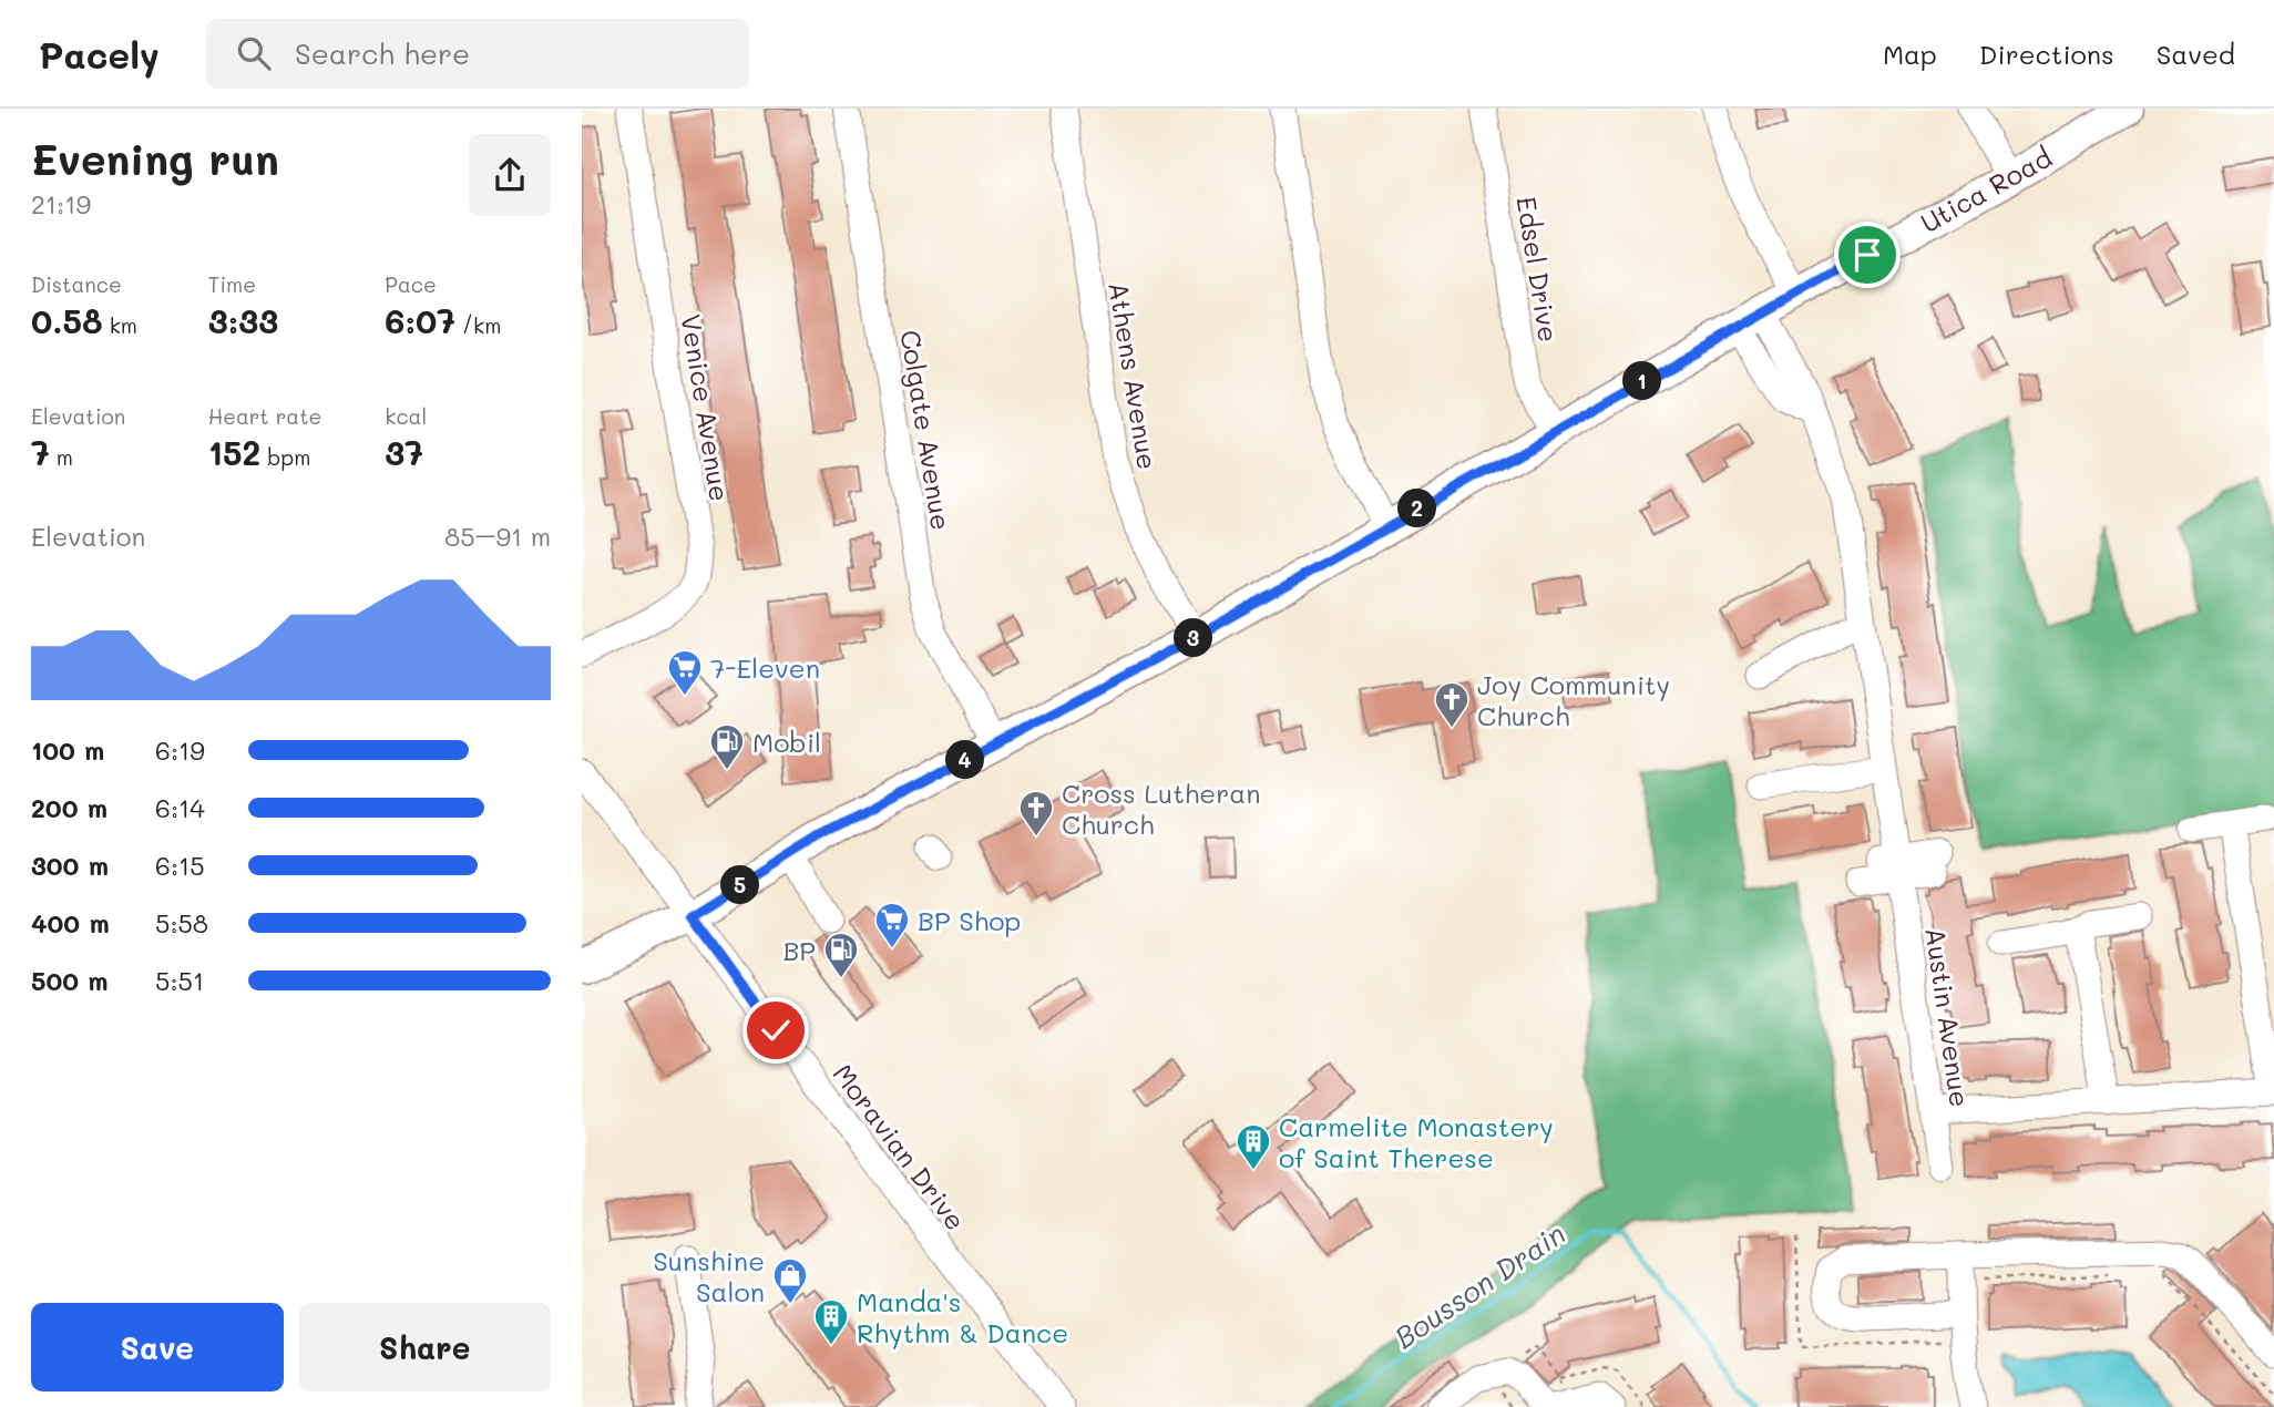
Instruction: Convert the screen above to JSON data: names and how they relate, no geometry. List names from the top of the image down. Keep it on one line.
{"streets":{"main road":["Utica Road"],"street":["Edsel Drive","Athens Avenue","Venice Avenue","Colgate Avenue","Austin Avenue","Moravian Drive"]},"crossings":[["Utica Road","Edsel Drive"],["Utica Road","Athens Avenue"],["Utica Road","Colgate Avenue"],["Utica Road","Austin Avenue"],["Utica Road","Moravian Drive"]],"water":["Bousson Drain"],"places":{"supermarket":["7-Eleven","BP Shop"],"church":["Joy Community Church","Cross Lutheran Church"],"fuel station":["Mobil","BP"],"building":["Carmelite Monastery of Saint Therese","Manda's Rhythm & Dance"],"shop":["Sunshine Salon"]},"page":{"header":"Pacely","search":"Search here","nav":["Map","Directions","Saved"],"heading":["Evening run","21:19"],"stats":[["Distance","0.58 km"],["Time","3:33"],["Pace","6:07 /km"],["Elevation","7 m"],["Heart rate","152 bpm"],["kcal","37"]],"pins":["1","2","3","4","5"],"chart":["Elevation","85–91 m"],"list":[{"name":"100 m","note":"6:19"},{"name":"200 m","note":"6:14"},{"name":"300 m","note":"6:15"},{"name":"400 m","note":"5:58"},{"name":"500 m","note":"5:51"}],"buttons":["Save","Share"]}}
